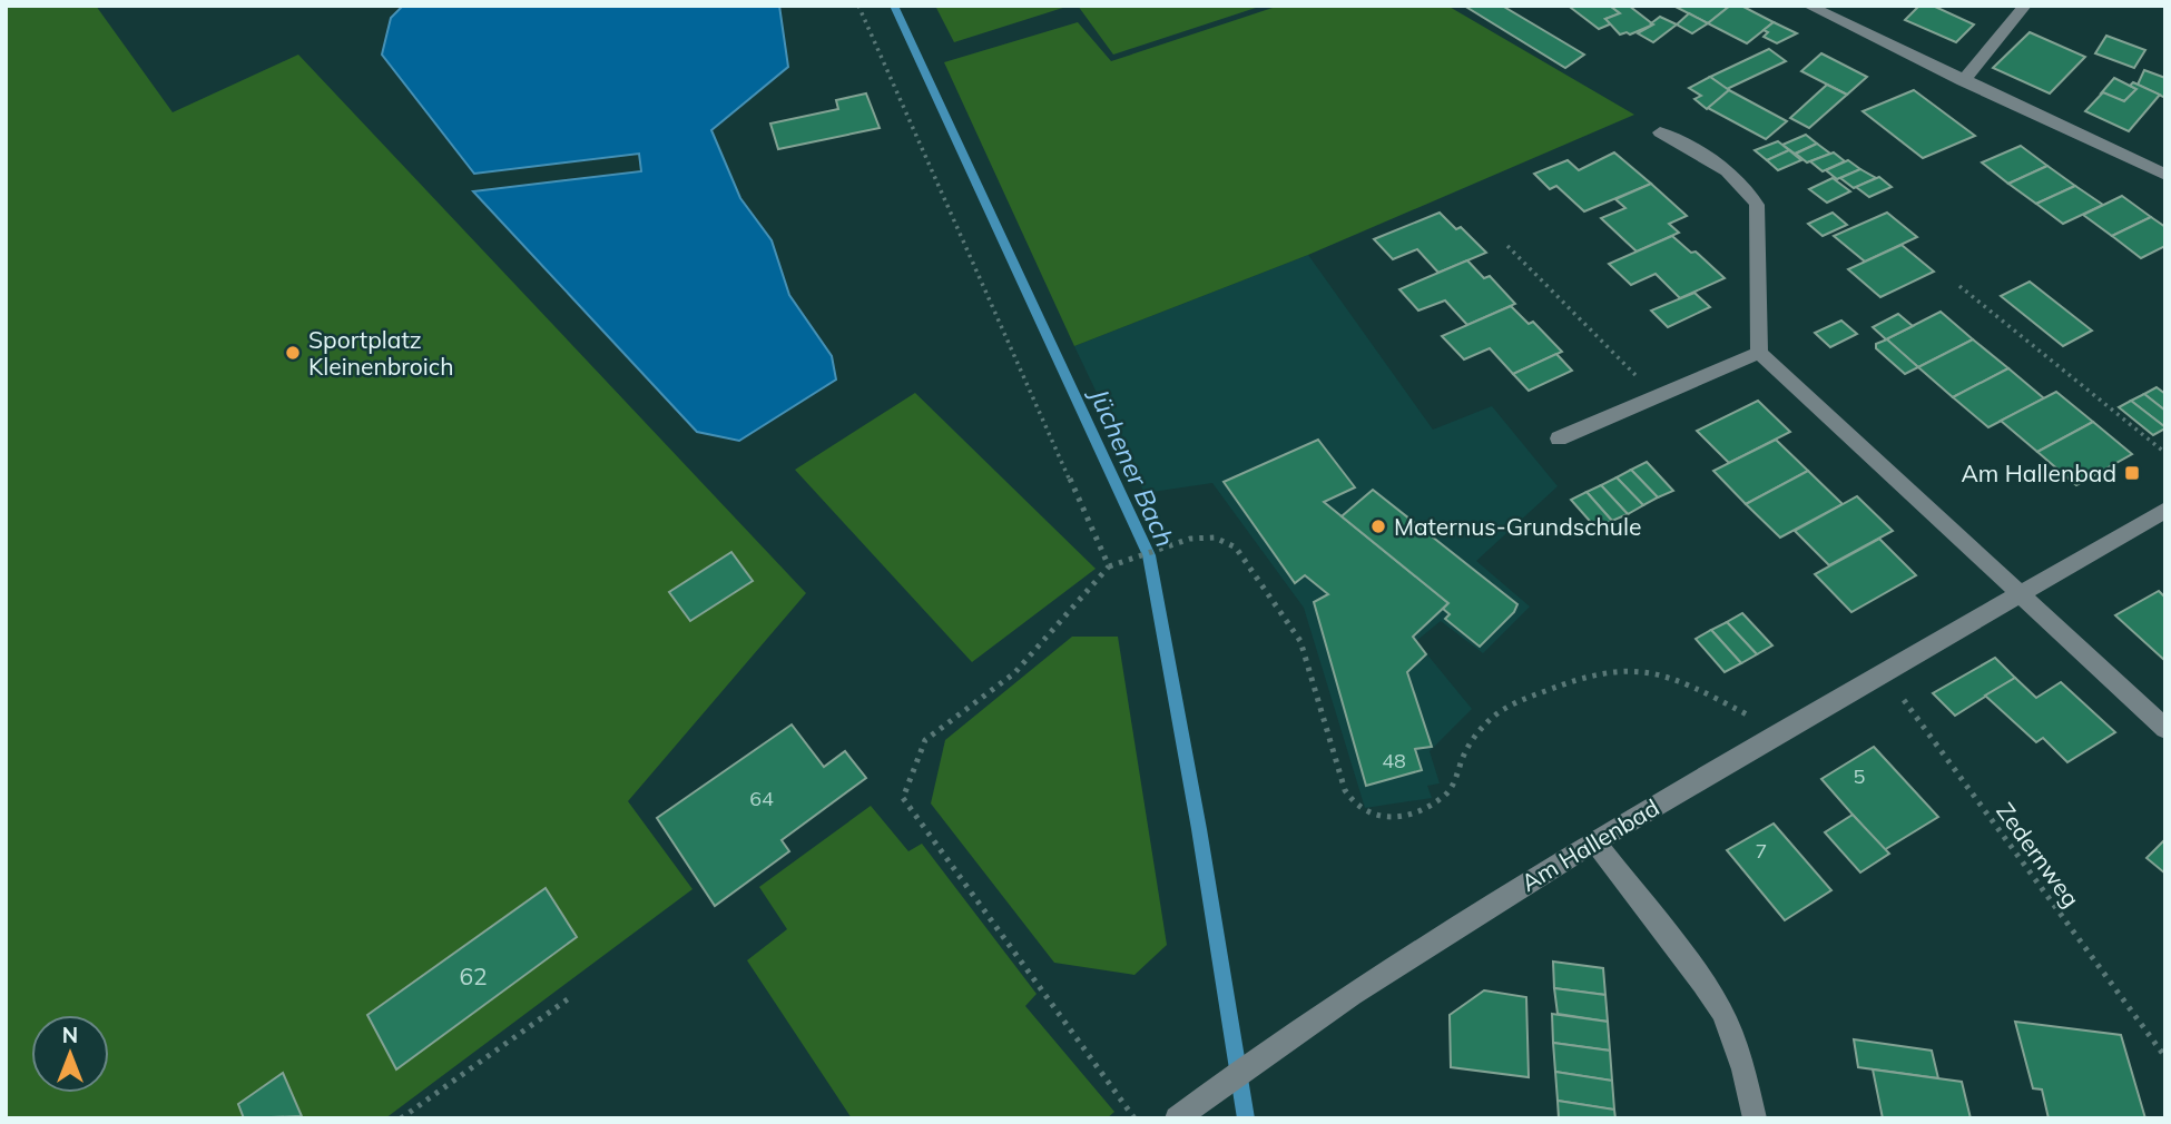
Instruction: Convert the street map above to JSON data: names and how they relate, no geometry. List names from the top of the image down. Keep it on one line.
{"streets":{"street":["Am Hallenbad"],"path":["Zedernweg"]},"crossings":[["Am Hallenbad","Zedernweg"]],"water":["Jüchener Bach"],"places":{"other":["Sportplatz Kleinenbroich","Maternus-Grundschule"],"transit":["Am Hallenbad"]},"house_numbers":["48","5","64","7","62"],"north":"top"}
